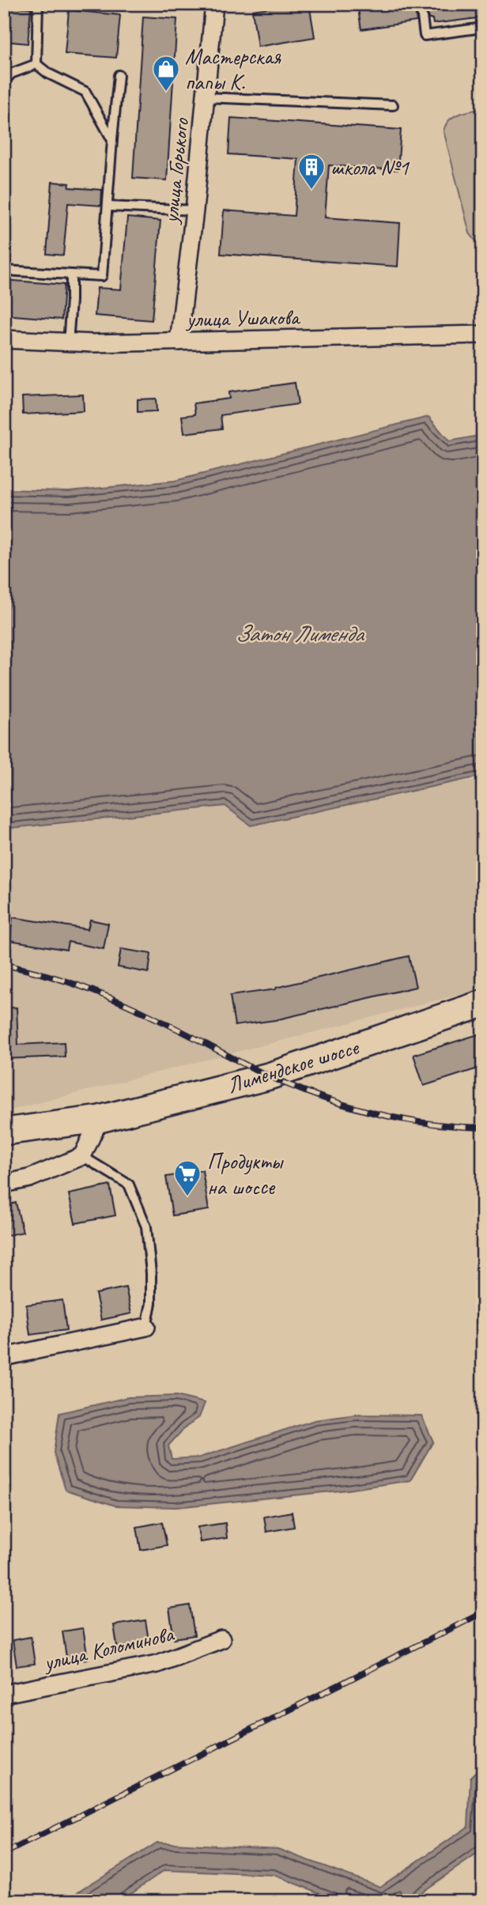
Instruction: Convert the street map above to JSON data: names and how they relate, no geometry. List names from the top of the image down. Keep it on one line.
{"streets":{"main road":["Лимендское шоссе"],"street":["улица Горького","улица Ушакова","улица Коломинова"]},"crossings":[["улица Горького","улица Ушакова"]],"water":["Затон Лименда"],"places":{"shop":["Мастерская папы К."],"building":["школа №1"],"supermarket":["Продукты на шоссе"]}}
